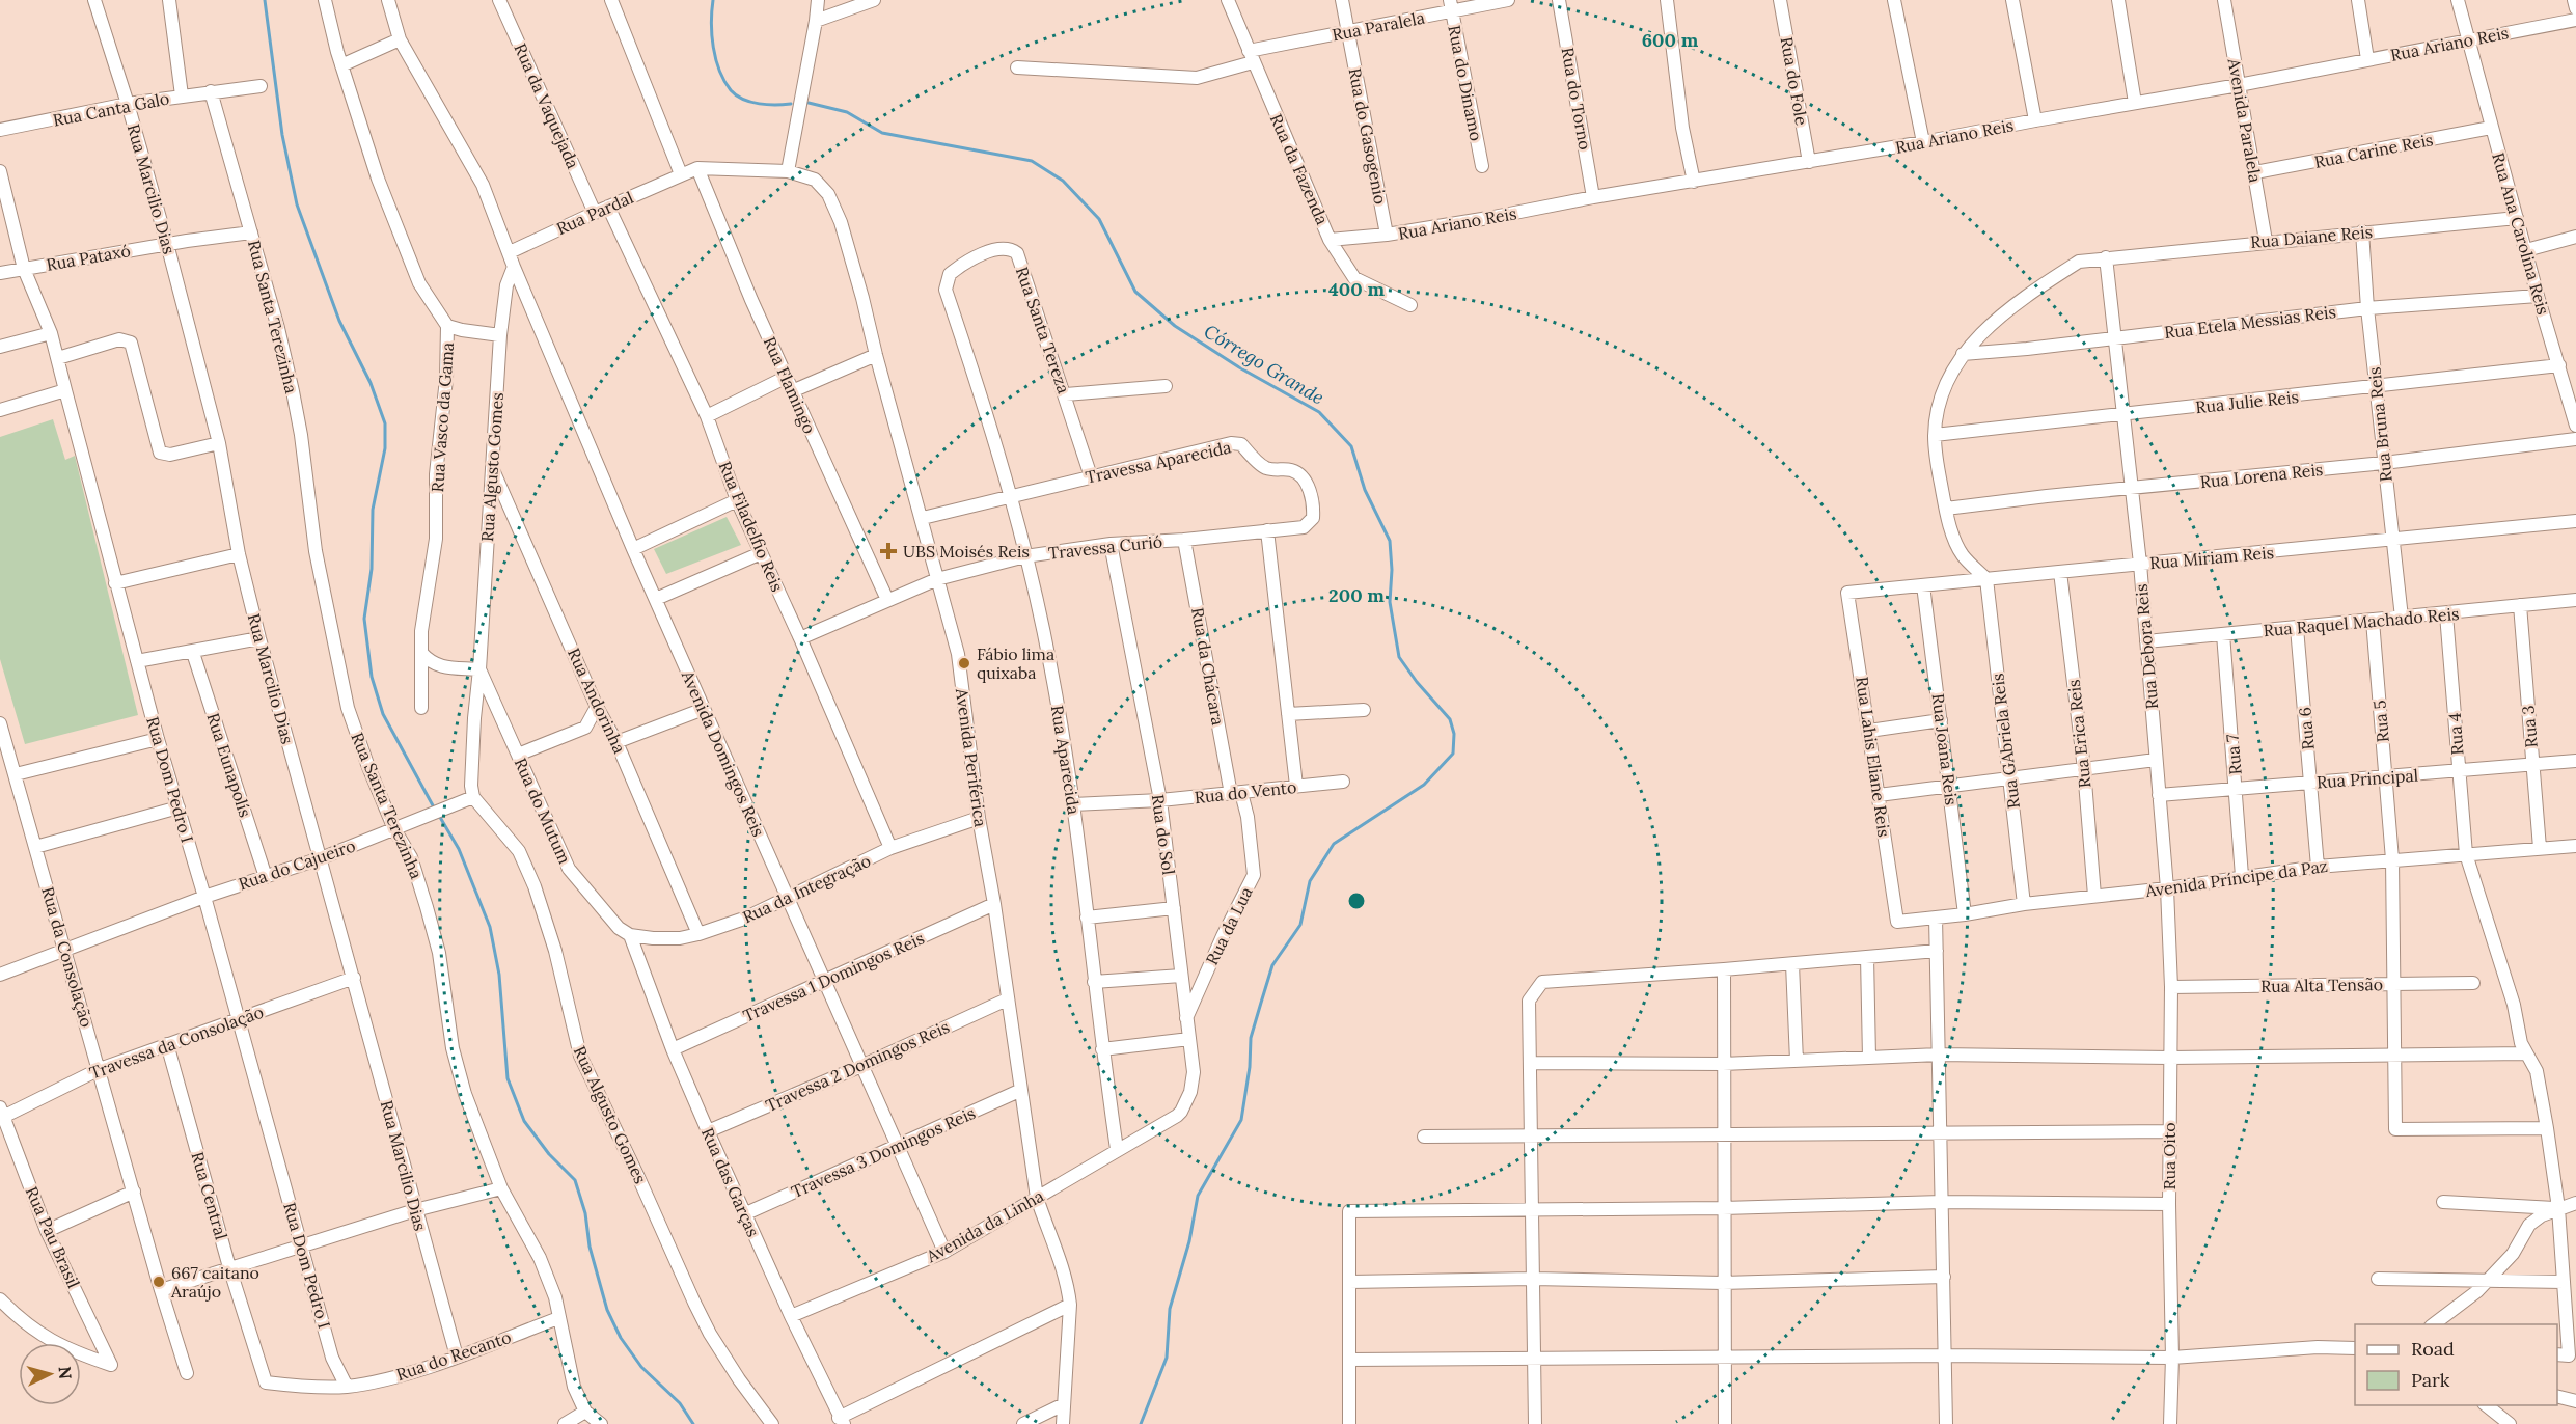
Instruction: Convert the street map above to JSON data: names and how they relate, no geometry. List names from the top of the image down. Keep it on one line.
{"streets":{"street":["Rua Paralela","Rua Ariano Reis","Rua do Fole","Rua do Dinamo","Rua do Torno","Rua da Vaquejada","Rua Canta Galo","Avenida Paralela","Rua do Gasogenio","Rua Carine Reis","Rua da Fazenda","Rua Marcilio Dias","Rua Pardal","Rua Ana Carolina Reis","Rua Daiane Reis","Rua Pataxó","Rua Santa Terezinha","Rua Etela Messias Reis","Rua Santa Tereza","Rua Flamingo","Rua Julie Reis","Rua Vasco da Gama","Rua Bruna Reis","Travessa Aparecida","Rua Algusto Gomes","Rua Lorena Reis","Rua Filadelfio Reis","Travessa Curió","Rua Miriam Reis","Rua Raquel Machado Reis","Rua Debora Reis","Rua da Chácara","Rua Andorinha","Rua 5","Rua 3","Rua 6","Rua Erica Reis","Rua 4","Rua GAbriela Reis","Rua Joana Reis","Avenida Domingos Reis","Rua 7","Rua Lahis Eliane Reis","Avenida Periférica","Rua Aparecida","Rua Eunapolís","Rua Principal","Rua Dom Pedro I","Rua do Vento","Rua do Mutum","Rua do Sol","Rua do Cajueiro","Avenida Príncipe da Paz","Rua da Integração","Rua da Lua","Rua da Consolação","Travessa 1 Domingos Reis","Rua Alta Tensão","Travessa da Consolação","Travessa 2 Domingos Reis","Travessa 3 Domingos Reis","Rua Oito","Rua das Garças","Rua Central","Avenida da Linha","Rua Pau Brasil","Rua do Recanto"]},"crossings":[["Rua Paralela","Rua do Dinamo"],["Rua Paralela","Rua do Gasogenio"],["Rua Paralela","Rua da Fazenda"],["Rua Ariano Reis","Rua do Fole"],["Rua Ariano Reis","Rua do Torno"],["Rua Ariano Reis","Avenida Paralela"],["Rua Ariano Reis","Rua do Gasogenio"],["Rua Ariano Reis","Rua da Fazenda"],["Rua Ariano Reis","Rua Ana Carolina Reis"],["Rua da Vaquejada","Rua Pardal"],["Rua Canta Galo","Rua Marcilio Dias"],["Rua Canta Galo","Rua Santa Terezinha"],["Avenida Paralela","Rua Carine Reis"],["Avenida Paralela","Rua Daiane Reis"],["Rua Carine Reis","Rua Ana Carolina Reis"],["Rua Marcilio Dias","Rua Pataxó"],["Rua Marcilio Dias","Rua do Cajueiro"],["Rua Marcilio Dias","Travessa da Consolação"],["Rua Marcilio Dias","Rua do Recanto"],["Rua Pardal","Rua Flamingo"],["Rua Pardal","Rua Filadelfio Reis"],["Rua Pardal","Avenida Domingos Reis"],["Rua Pardal","Avenida Periférica"],["Rua Ana Carolina Reis","Rua Daiane Reis"],["Rua Ana Carolina Reis","Rua Etela Messias Reis"],["Rua Ana Carolina Reis","Rua Julie Reis"],["Rua Daiane Reis","Rua Etela Messias Reis"],["Rua Daiane Reis","Rua Julie Reis"],["Rua Daiane Reis","Rua Bruna Reis"],["Rua Daiane Reis","Rua Lorena Reis"],["Rua Daiane Reis","Rua Miriam Reis"],["Rua Daiane Reis","Rua Debora Reis"],["Rua Daiane Reis","Rua GAbriela Reis"],["Rua Pataxó","Rua Santa Terezinha"],["Rua Pataxó","Rua Dom Pedro I"],["Rua Santa Terezinha","Rua do Cajueiro"],["Rua Santa Terezinha","Rua do Recanto"],["Rua Etela Messias Reis","Rua Bruna Reis"],["Rua Etela Messias Reis","Rua Debora Reis"],["Rua Santa Tereza","Travessa Aparecida"],["Rua Santa Tereza","Rua Aparecida"],["Rua Flamingo","Travessa Curió"],["Rua Flamingo","Avenida Periférica"],["Rua Julie Reis","Rua Bruna Reis"],["Rua Julie Reis","Rua Debora Reis"],["Rua Bruna Reis","Rua Lorena Reis"],["Rua Bruna Reis","Rua Miriam Reis"],["Rua Bruna Reis","Rua Raquel Machado Reis"],["Travessa Aparecida","Travessa Curió"],["Travessa Aparecida","Avenida Periférica"],["Travessa Aparecida","Rua Aparecida"],["Rua Algusto Gomes","Rua Andorinha"],["Rua Algusto Gomes","Avenida Domingos Reis"],["Rua Algusto Gomes","Rua do Mutum"],["Rua Algusto Gomes","Rua do Cajueiro"],["Rua Lorena Reis","Rua Debora Reis"],["Rua Filadelfio Reis","Travessa Curió"],["Rua Filadelfio Reis","Rua da Integração"],["Travessa Curió","Rua da Chácara"],["Travessa Curió","Avenida Periférica"],["Travessa Curió","Rua Aparecida"],["Travessa Curió","Rua do Sol"],["Rua Miriam Reis","Rua Debora Reis"],["Rua Miriam Reis","Rua Erica Reis"],["Rua Miriam Reis","Rua GAbriela Reis"],["Rua Miriam Reis","Rua Joana Reis"],["Rua Miriam Reis","Rua Lahis Eliane Reis"],["Rua Raquel Machado Reis","Rua Debora Reis"],["Rua Raquel Machado Reis","Rua 5"],["Rua Raquel Machado Reis","Rua 3"],["Rua Raquel Machado Reis","Rua 6"],["Rua Raquel Machado Reis","Rua 4"],["Rua Raquel Machado Reis","Rua 7"],["Rua Debora Reis","Rua Principal"],["Rua Debora Reis","Avenida Príncipe da Paz"],["Rua Debora Reis","Rua Oito"],["Rua da Chácara","Rua do Vento"],["Rua da Chácara","Rua da Lua"],["Rua Andorinha","Rua da Integração"],["Rua 5","Rua 4"],["Rua 5","Rua Principal"],["Rua 5","Avenida Príncipe da Paz"],["Rua 5","Rua Alta Tensão"],["Rua 3","Rua Principal"],["Rua 3","Avenida Príncipe da Paz"],["Rua 6","Rua Principal"],["Rua 6","Avenida Príncipe da Paz"],["Rua Erica Reis","Avenida Príncipe da Paz"],["Rua 4","Rua Principal"],["Rua 4","Avenida Príncipe da Paz"],["Rua GAbriela Reis","Avenida Príncipe da Paz"],["Rua Joana Reis","Avenida Príncipe da Paz"],["Avenida Domingos Reis","Rua da Integração"],["Avenida Domingos Reis","Travessa 1 Domingos Reis"],["Avenida Domingos Reis","Travessa 2 Domingos Reis"],["Avenida Domingos Reis","Travessa 3 Domingos Reis"],["Avenida Domingos Reis","Avenida da Linha"],["Rua 7","Rua Principal"],["Rua 7","Avenida Príncipe da Paz"],["Rua Lahis Eliane Reis","Avenida Príncipe da Paz"],["Avenida Periférica","Rua da Integração"],["Avenida Periférica","Travessa 1 Domingos Reis"],["Avenida Periférica","Travessa 2 Domingos Reis"],["Avenida Periférica","Travessa 3 Domingos Reis"],["Avenida Periférica","Avenida da Linha"],["Rua Aparecida","Rua do Vento"],["Rua Aparecida","Avenida da Linha"],["Rua Eunapolís","Rua do Cajueiro"],["Rua Dom Pedro I","Rua do Cajueiro"],["Rua Dom Pedro I","Travessa da Consolação"],["Rua Dom Pedro I","Rua do Recanto"],["Rua do Vento","Rua do Sol"],["Rua do Vento","Rua da Lua"],["Rua do Mutum","Rua da Integração"],["Rua do Mutum","Rua das Garças"],["Rua do Sol","Rua da Lua"],["Rua do Sol","Avenida da Linha"],["Rua do Cajueiro","Rua da Consolação"],["Avenida Príncipe da Paz","Rua Oito"],["Rua da Integração","Rua das Garças"],["Rua da Consolação","Travessa da Consolação"],["Travessa 1 Domingos Reis","Rua das Garças"],["Rua Alta Tensão","Rua Oito"],["Travessa da Consolação","Rua Central"],["Travessa da Consolação","Rua Pau Brasil"],["Travessa 2 Domingos Reis","Rua das Garças"],["Travessa 3 Domingos Reis","Rua das Garças"],["Rua das Garças","Avenida da Linha"],["Rua Central","Rua do Recanto"]],"water":["Córrego Grande"],"places":{"health":["UBS Moisés Reis"],"other":["Fábio lima quixaba","667 caitano Araújo"]},"legend":["Road","Park"],"north":"right","rings":["600 m","400 m","200 m"]}
